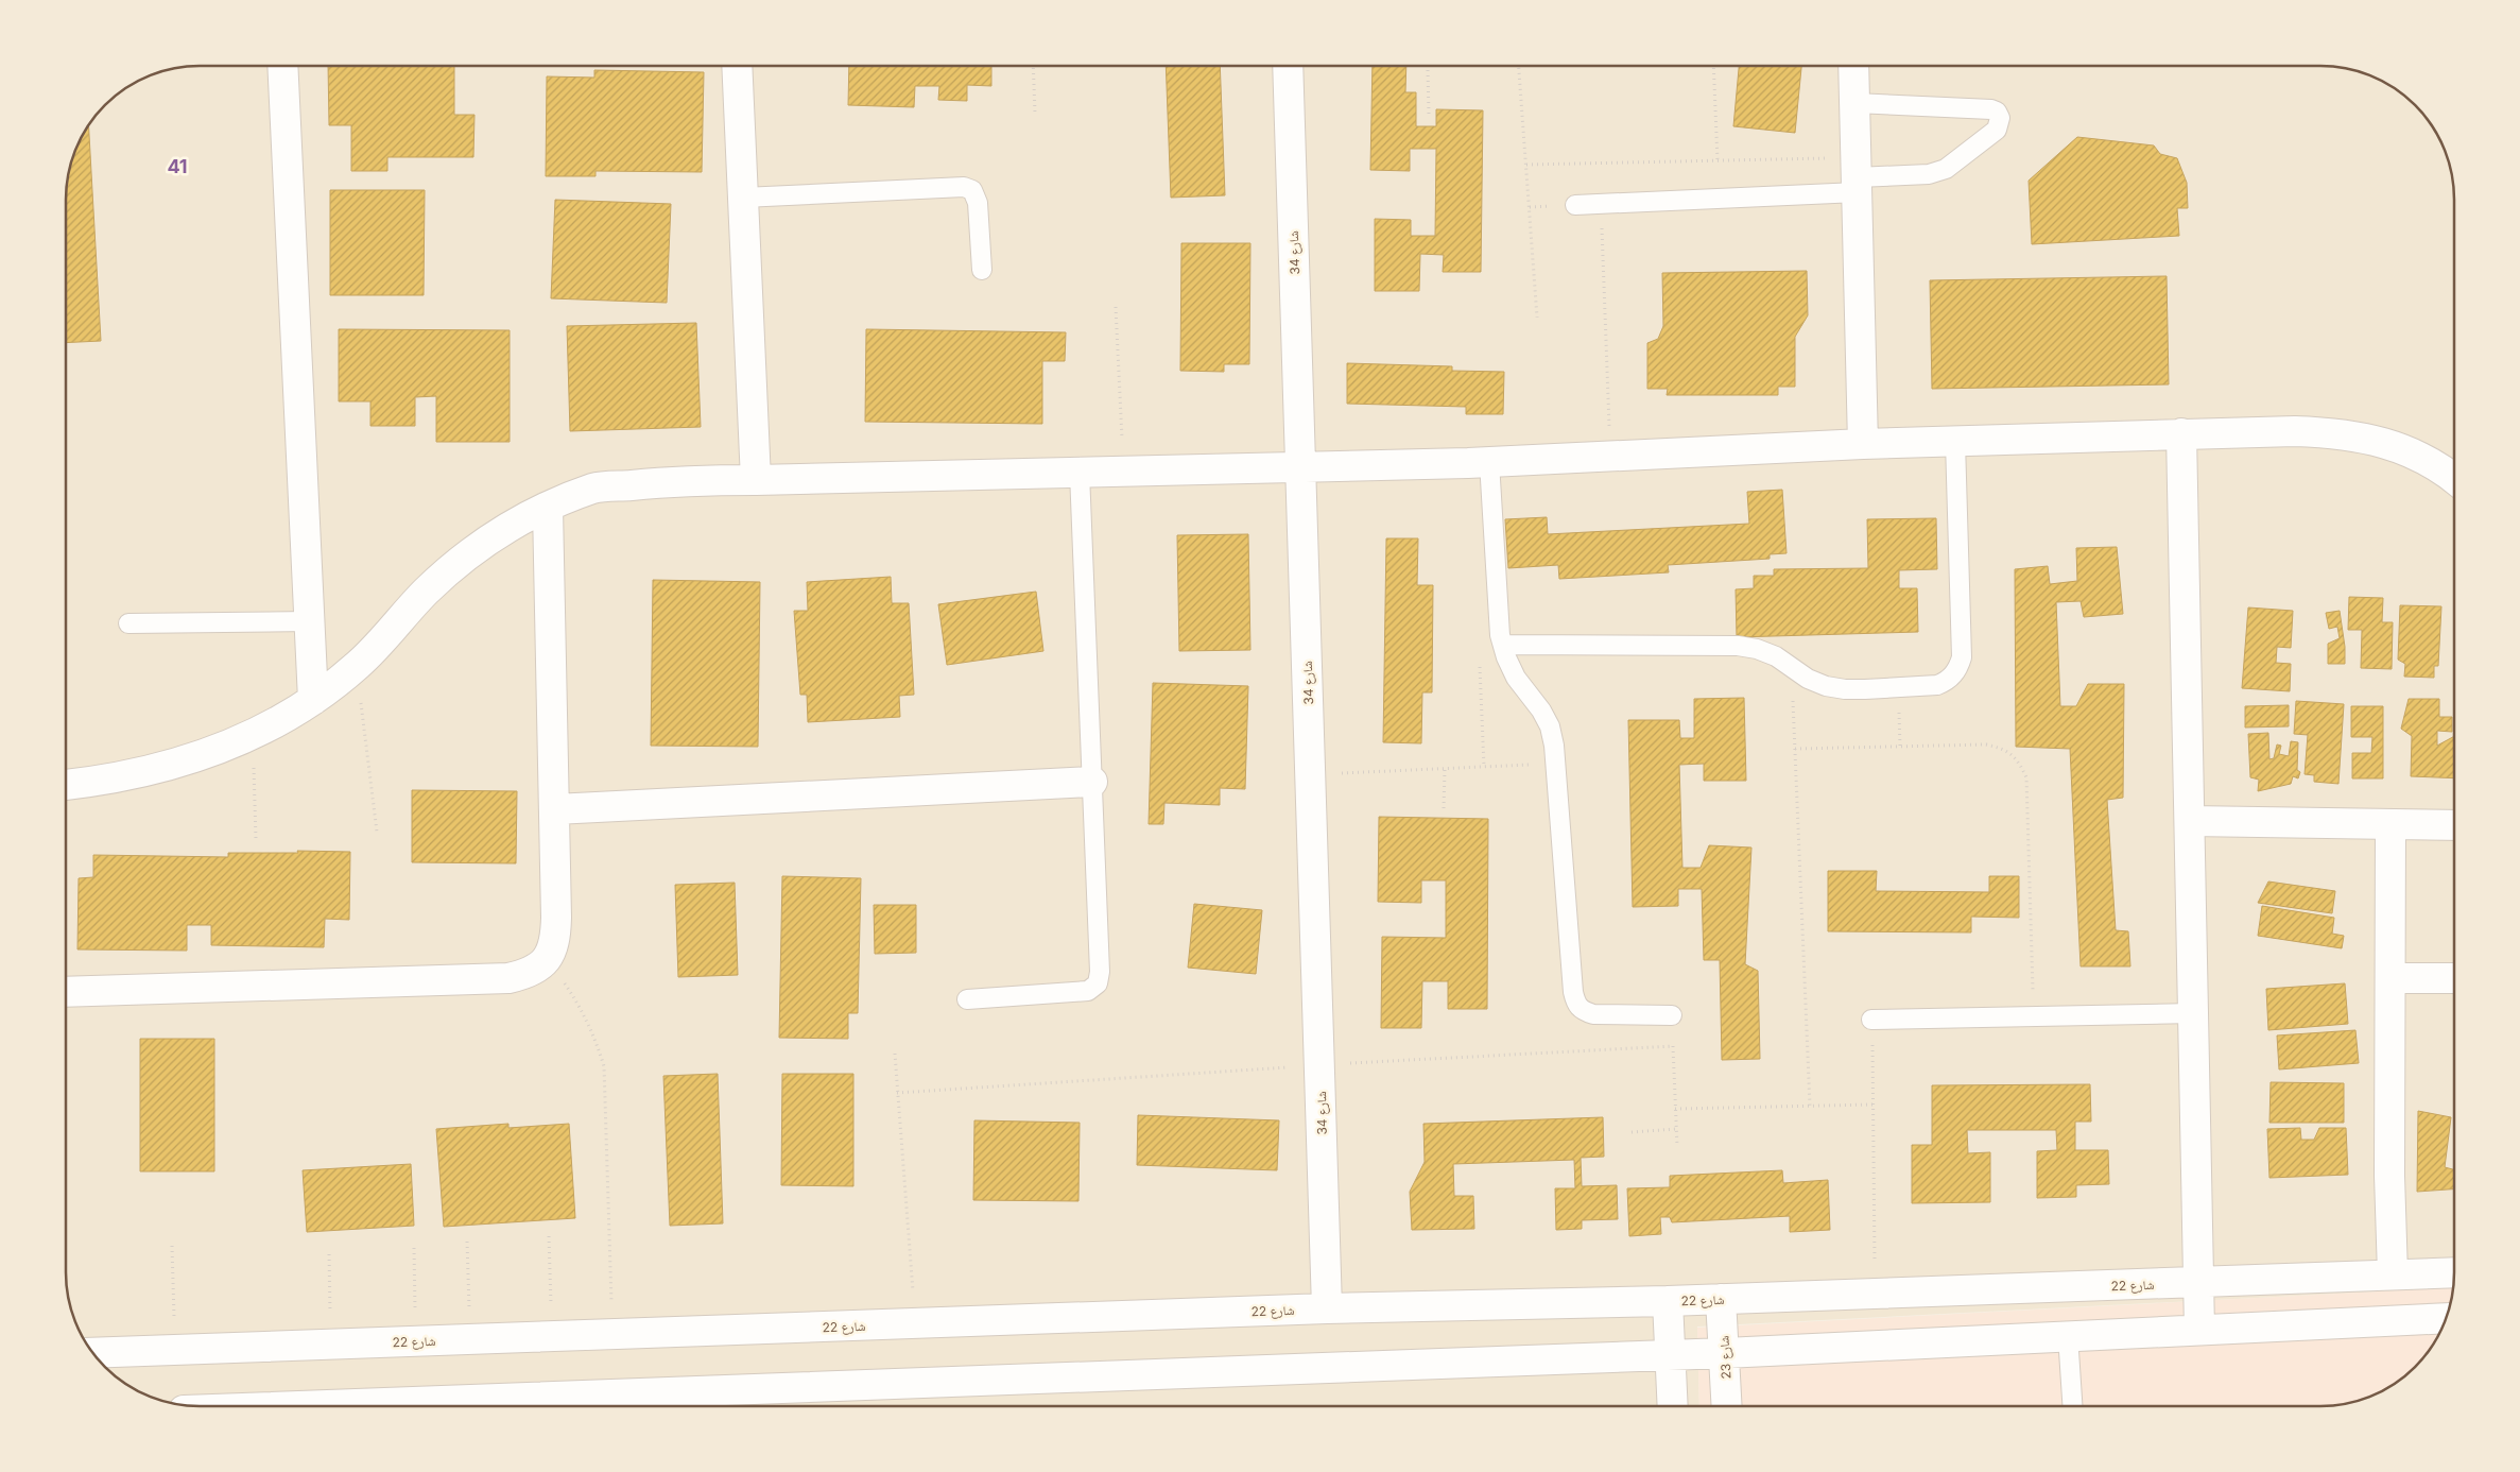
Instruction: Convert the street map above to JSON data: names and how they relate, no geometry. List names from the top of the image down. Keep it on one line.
{"streets":{"street":["شارع 34","شارع 22","شارع 23"]},"crossings":[["شارع 34","شارع 22"],["شارع 22","شارع 23"]],"districts":["41"]}
